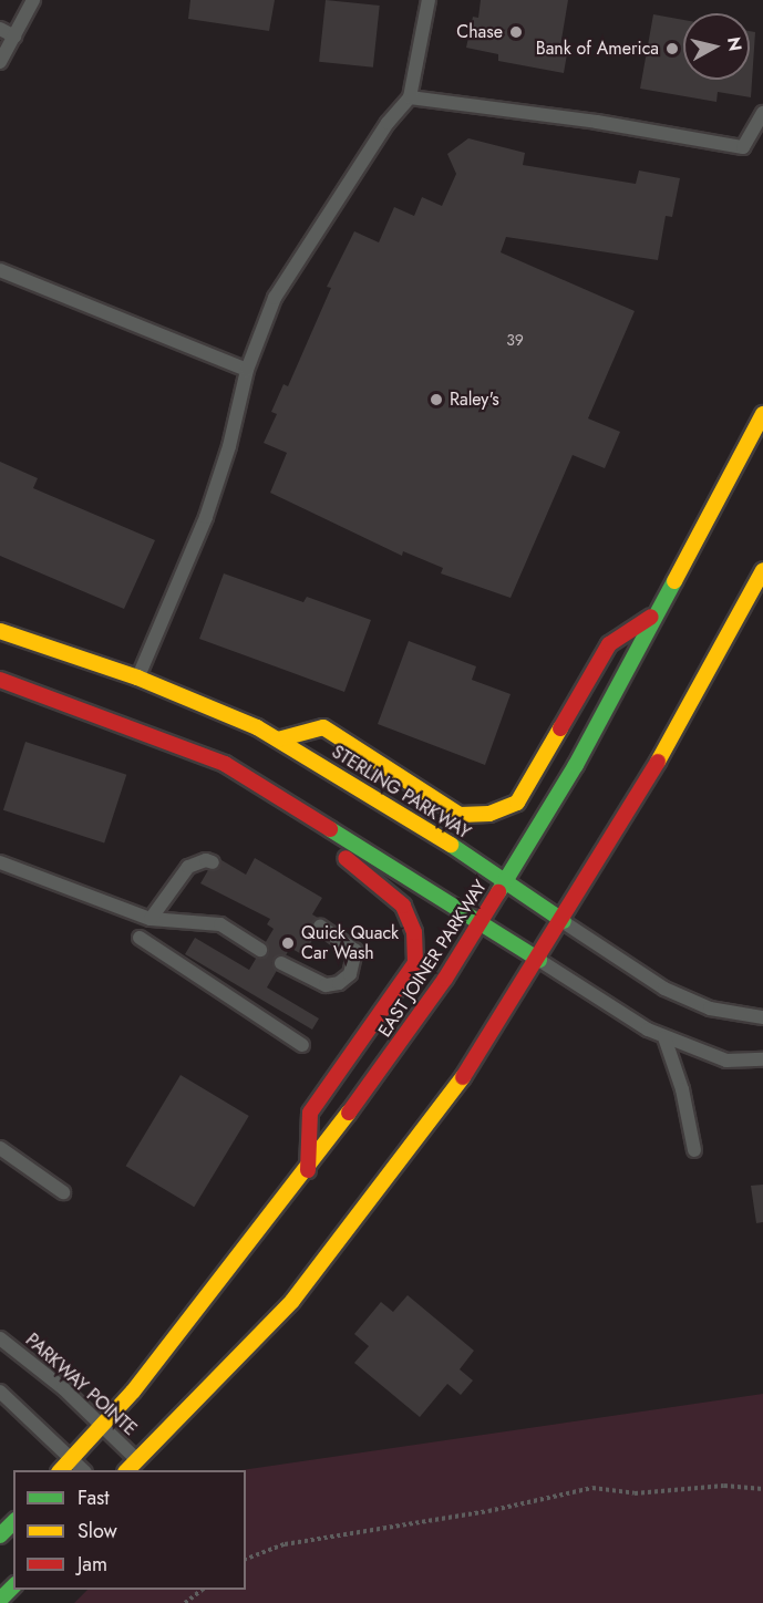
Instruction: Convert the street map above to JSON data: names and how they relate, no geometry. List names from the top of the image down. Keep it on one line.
{"streets":{"main road":["STERLING PARKWAY","EAST JOINER PARKWAY"],"lane":["PARKWAY POINTE"]},"crossings":[["STERLING PARKWAY","EAST JOINER PARKWAY"],["EAST JOINER PARKWAY","PARKWAY POINTE"]],"places":["Chase","Bank of America","Raley's","Quick Quack Car Wash"],"house_numbers":["39"],"legend":["Fast","Slow","Jam"],"north":"right"}
